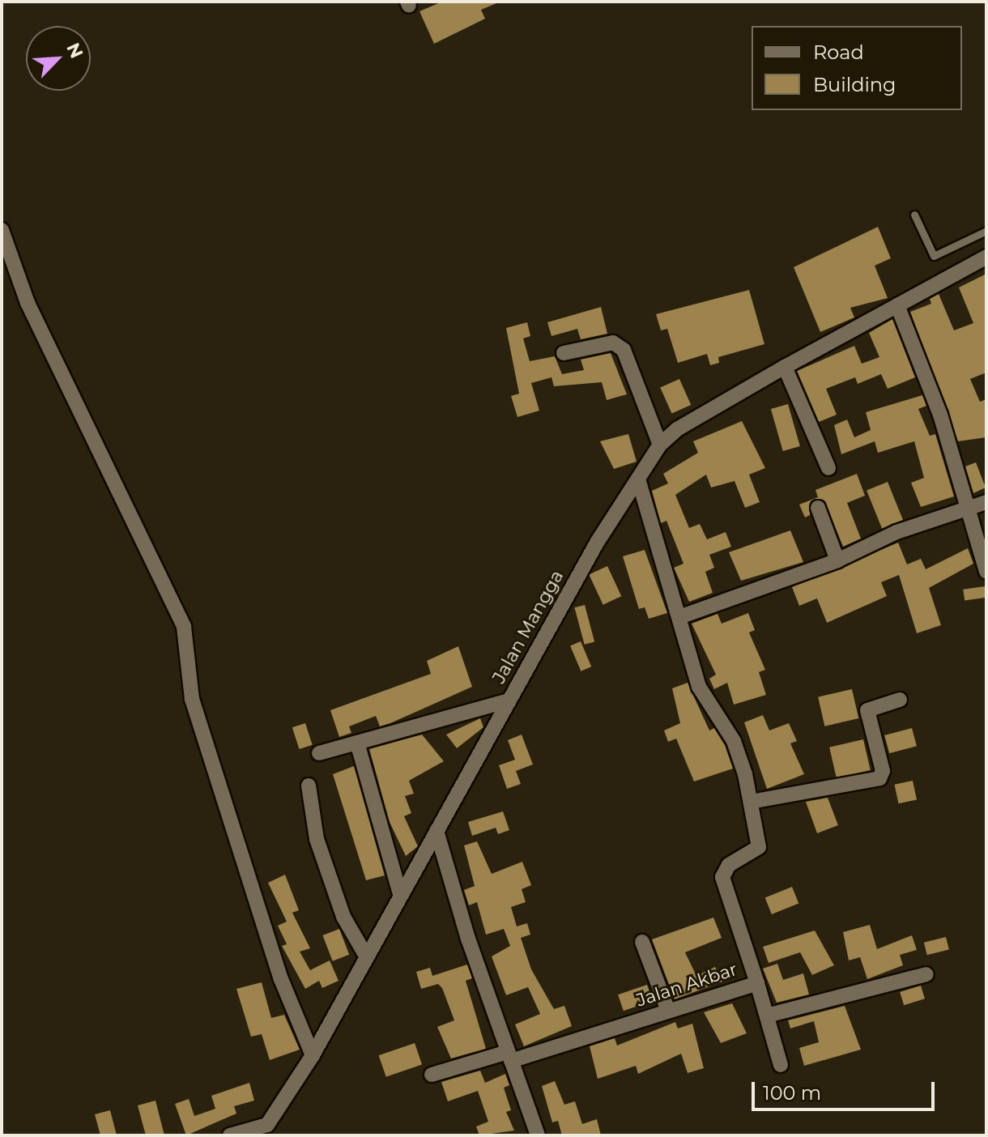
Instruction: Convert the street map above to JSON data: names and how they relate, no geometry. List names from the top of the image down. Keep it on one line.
{"streets":{"street":["Jalan Mangga","Jalan Akbar"]},"crossings":[["Jalan Mangga","Jalan Akbar"]],"legend":["Road","Building"],"scale_bar":"100 m","north":"top right"}
